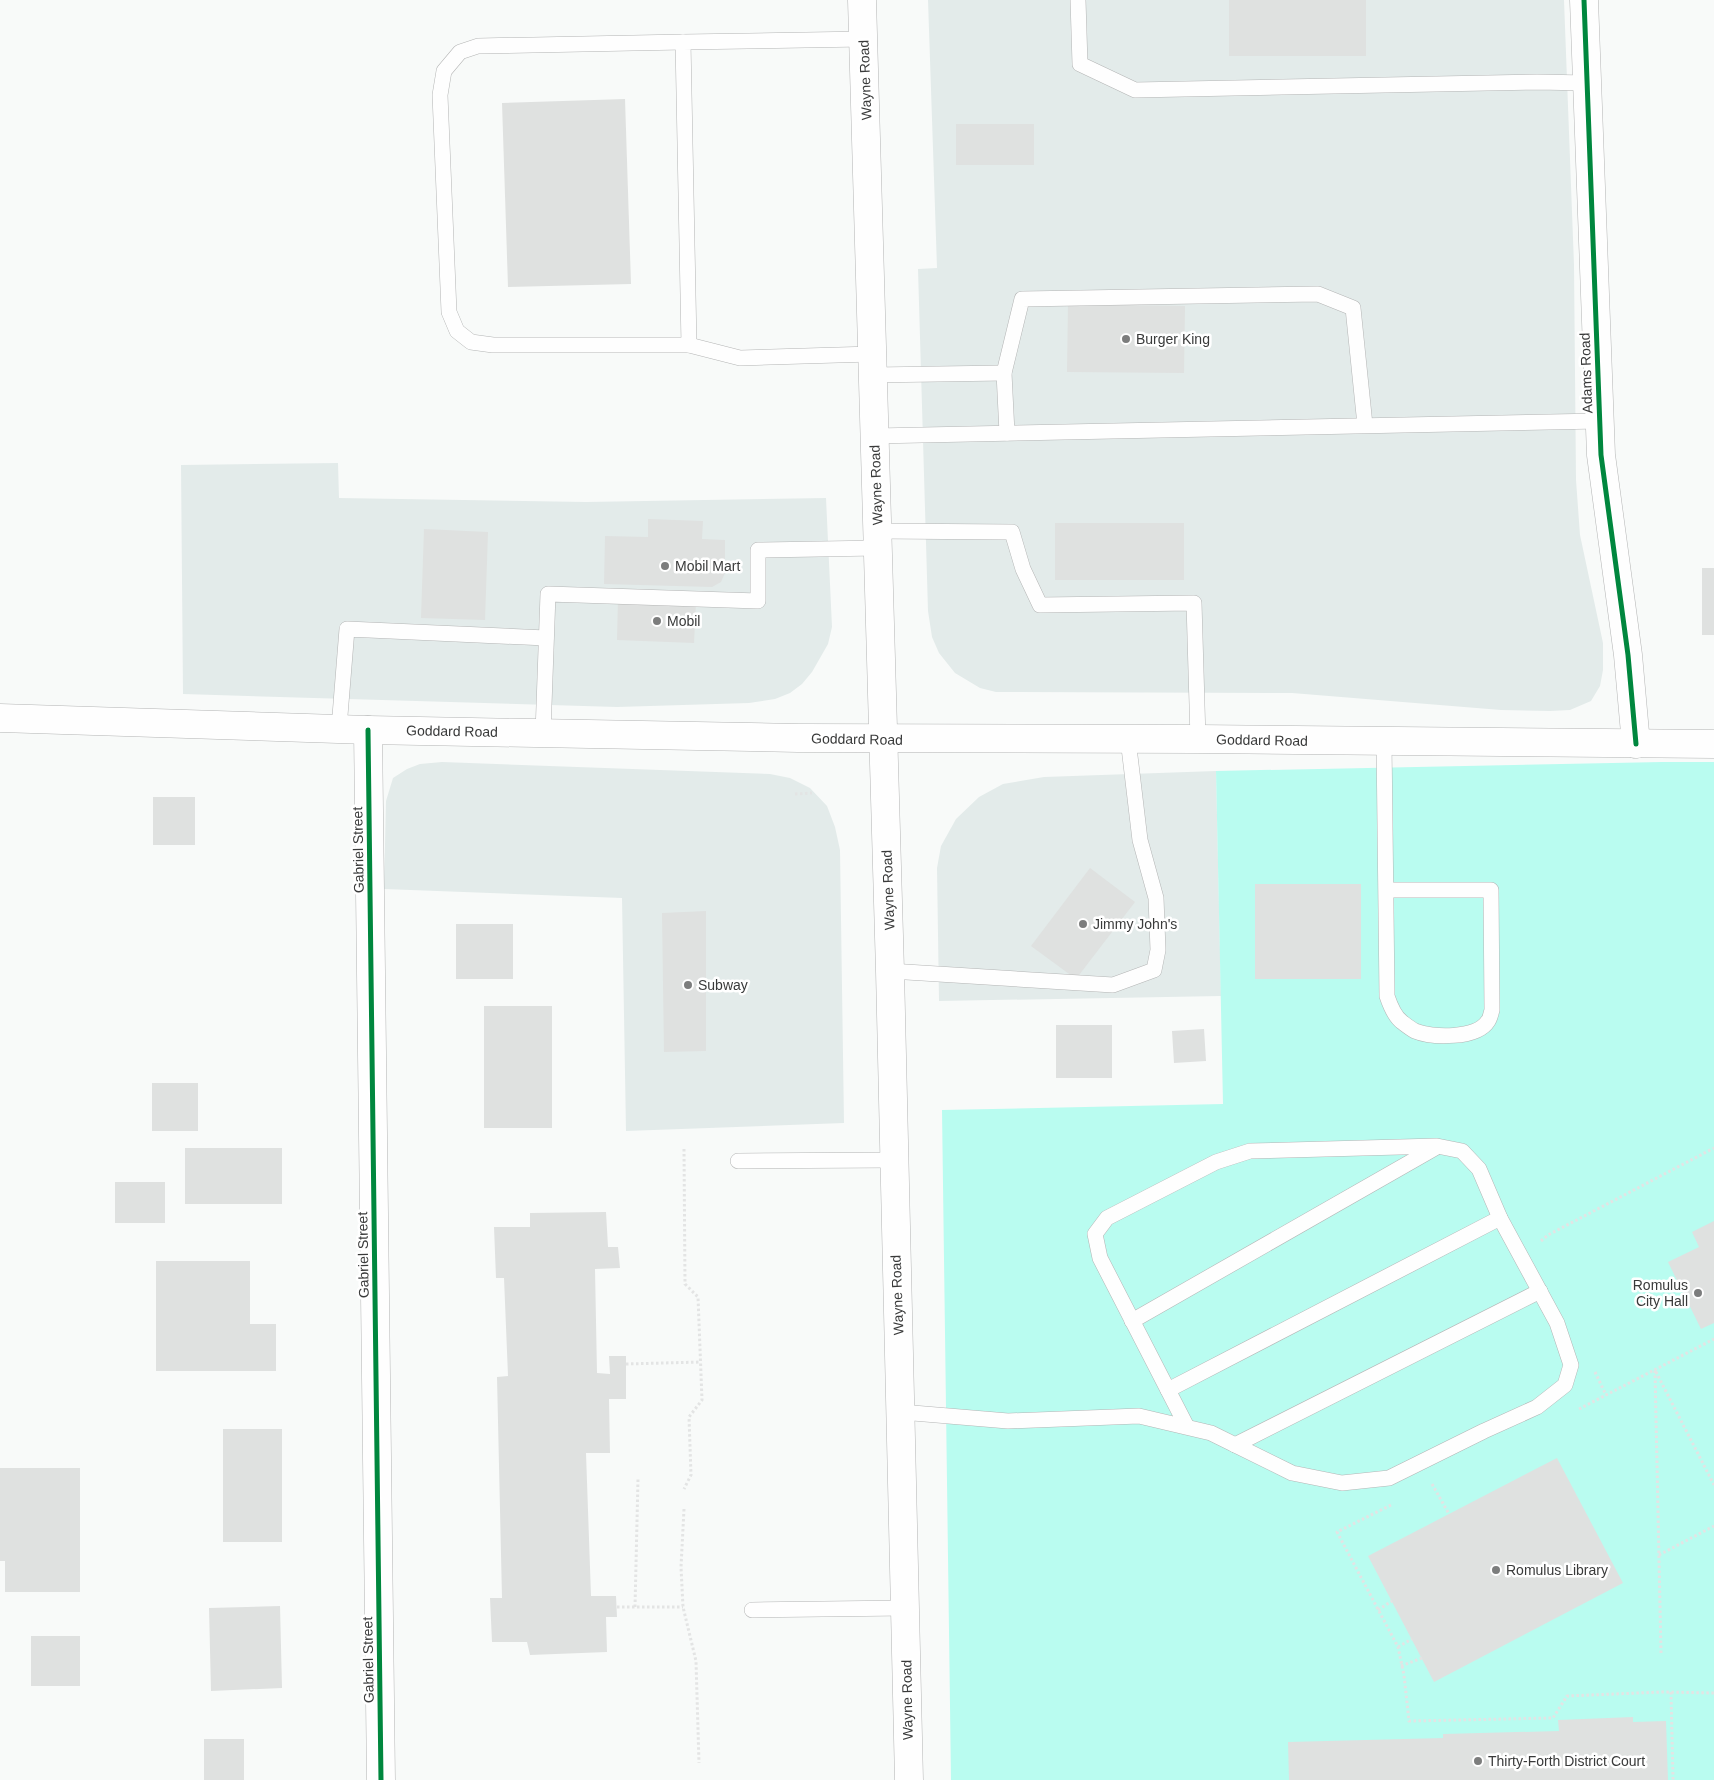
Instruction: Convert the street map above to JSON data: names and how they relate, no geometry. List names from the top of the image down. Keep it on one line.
{"streets":{"main road":["Wayne Road","Adams Road","Goddard Road","Gabriel Street"]},"crossings":[["Wayne Road","Goddard Road"],["Adams Road","Goddard Road"],["Goddard Road","Gabriel Street"]],"places":["Burger King","Mobil Mart","Mobil","Jimmy John's","Subway","Romulus City Hall","Romulus Library","Thirty-Forth District Court"]}
